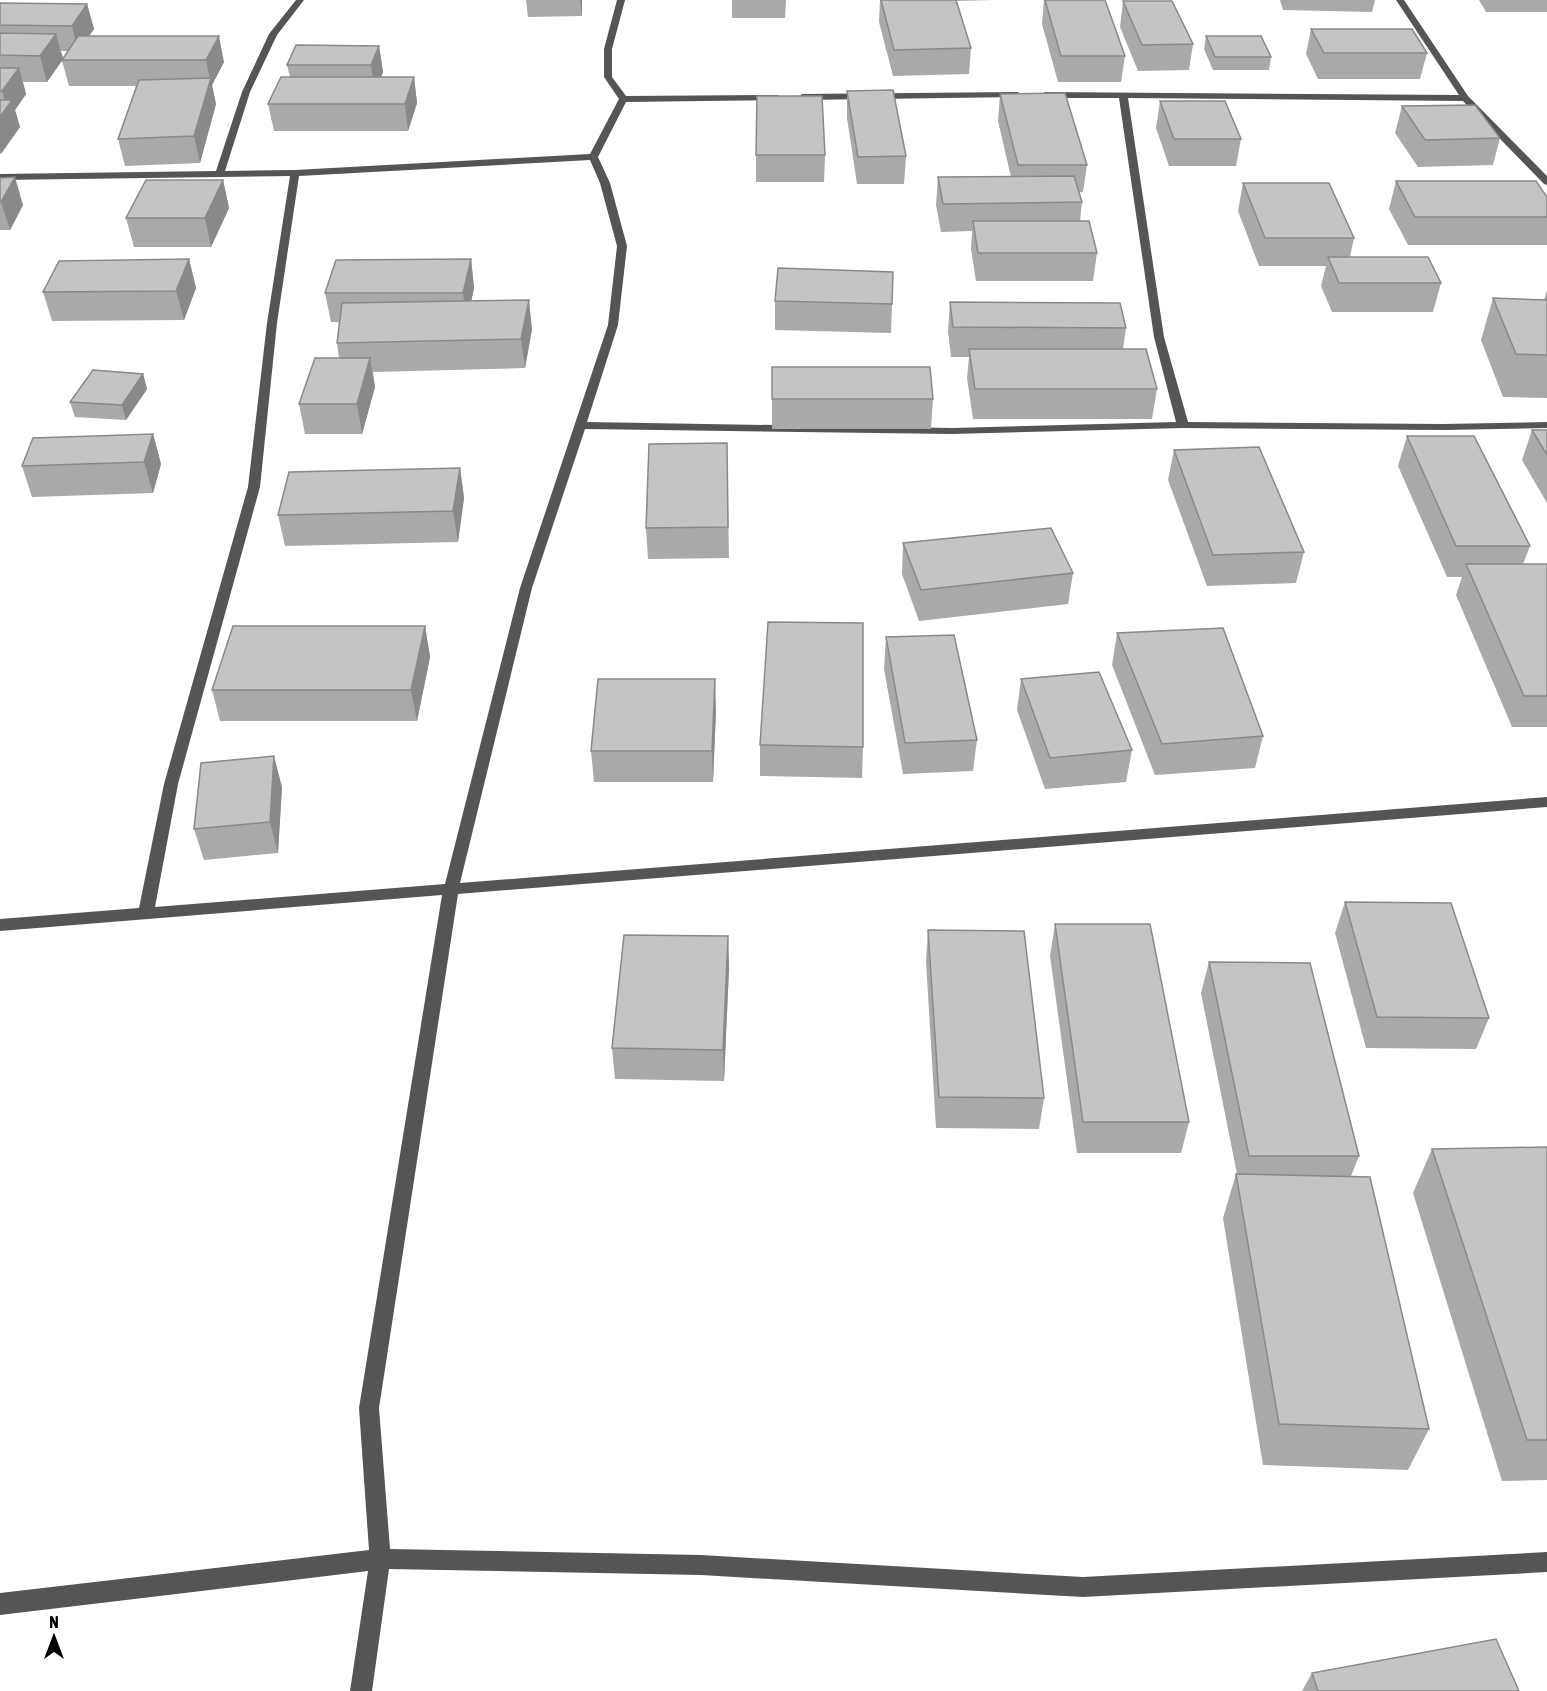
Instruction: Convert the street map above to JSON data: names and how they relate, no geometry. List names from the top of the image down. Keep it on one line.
{"north":"top"}
